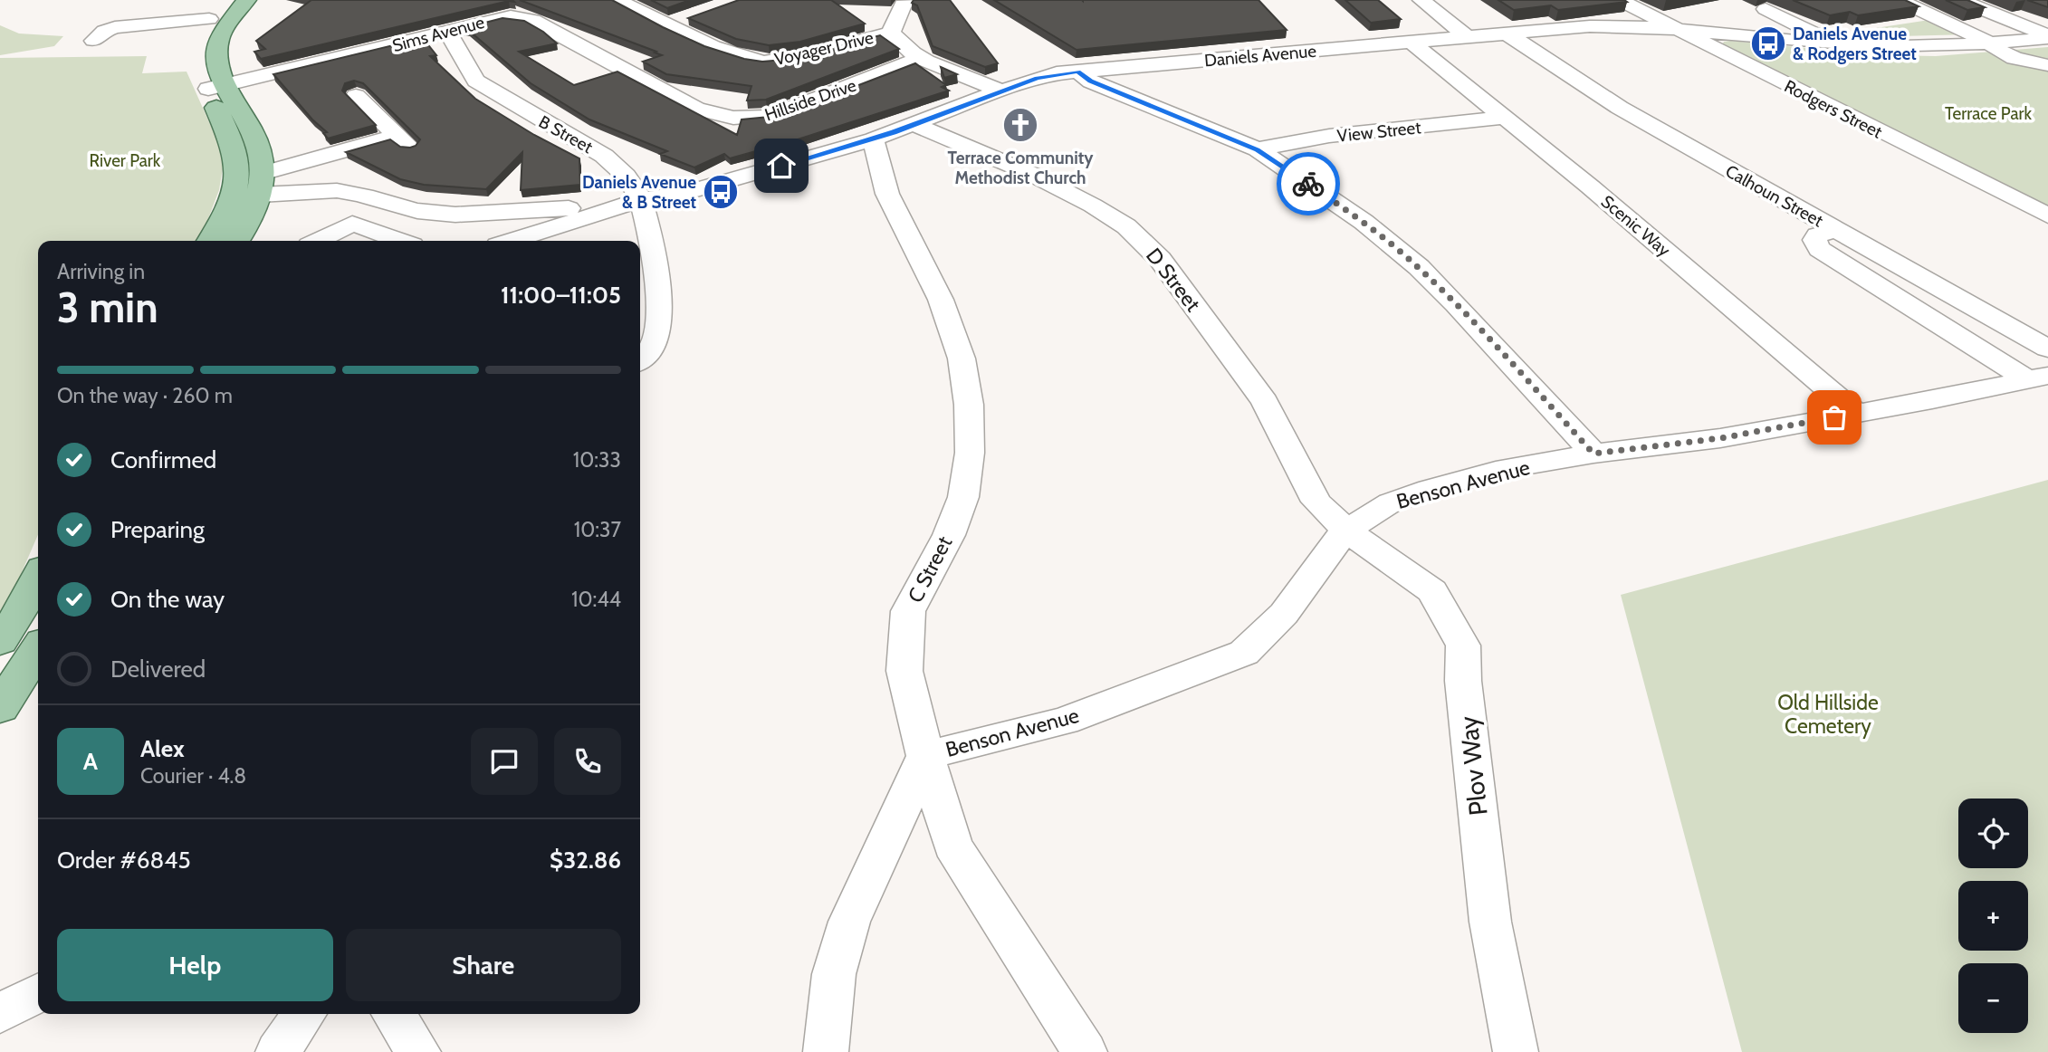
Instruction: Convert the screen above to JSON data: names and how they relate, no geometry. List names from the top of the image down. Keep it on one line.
{"streets":{"street":["Sims Avenue","Voyager Drive","Daniels Avenue","Hillside Drive","Rodgers Street","View Street","B Street","Calhoun Street","Scenic Way","D Street","Benson Avenue","C Street","Plov Way"]},"crossings":[["Sims Avenue","Hillside Drive"],["Sims Avenue","B Street"],["Daniels Avenue","Rodgers Street"],["Daniels Avenue","B Street"],["Daniels Avenue","Calhoun Street"],["Daniels Avenue","Scenic Way"],["Daniels Avenue","D Street"],["Daniels Avenue","C Street"],["View Street","Scenic Way"],["Scenic Way","Benson Avenue"],["D Street","Benson Avenue"],["D Street","Plov Way"],["Benson Avenue","C Street"],["Benson Avenue","Plov Way"]],"parks":["Terrace Park","River Park","Old Hillside Cemetery"],"places":{"bus stop":["Daniels Avenue & Rodgers Street","Daniels Avenue & B Street"],"church":["Terrace Community Methodist Church"]},"page":{"heading":["3 min","Arriving in","11:00–11:05"],"panel":["Alex","Courier · 4.8","Order #6845","$32.86"],"bar":"On the way · 260 m","list":[["Confirmed","10:33"],["Preparing","10:37"],["On the way","10:44"],"Delivered"],"round":"A","map_buttons":["+","−"],"buttons":["Help","Share"]}}
